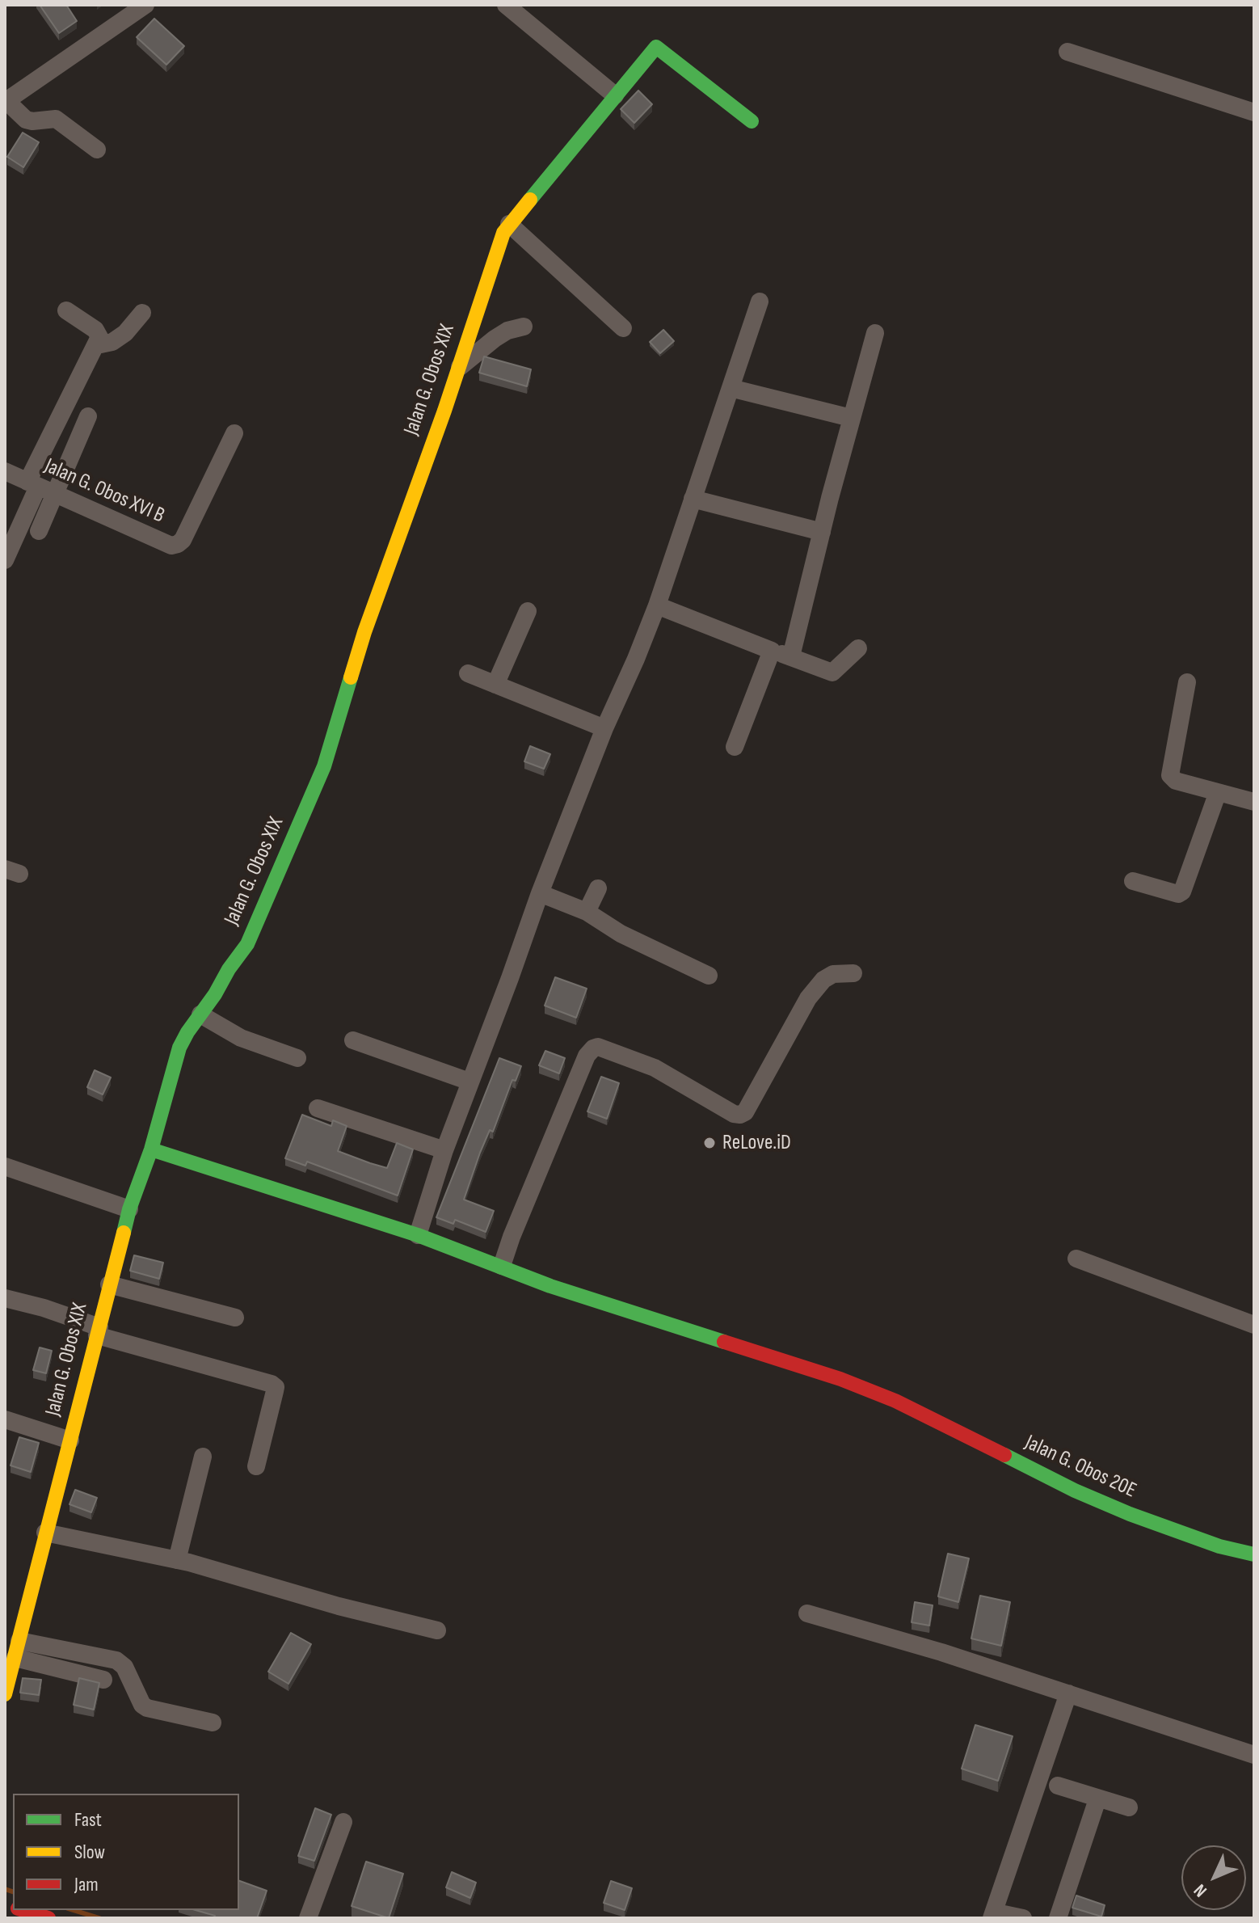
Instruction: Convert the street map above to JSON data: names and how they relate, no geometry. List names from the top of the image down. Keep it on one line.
{"streets":{"street":["Jalan G. Obos XIX","Jalan G. Obos XVI B","Jalan G. Obos 20E"]},"crossings":[["Jalan G. Obos XIX","Jalan G. Obos 20E"]],"places":["ReLove.iD"],"legend":["Fast","Slow","Jam"],"north":"bottom left"}
